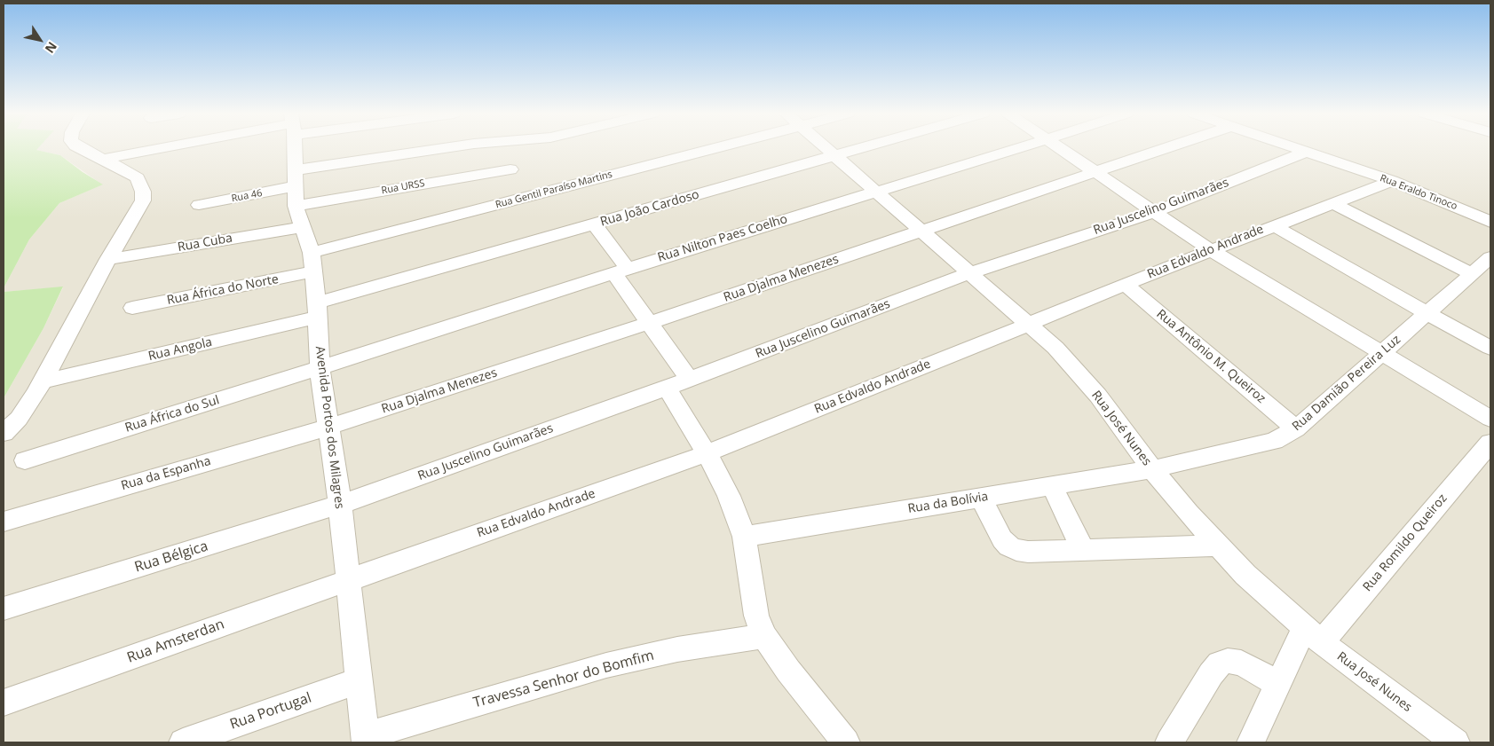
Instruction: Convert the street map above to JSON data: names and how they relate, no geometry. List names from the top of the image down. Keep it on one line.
{"streets":{"street":["Rua URSS","Rua Gentil Paraíso Martins","Rua Eraldo Tinoco","Rua 46","Rua Juscelino Guimarães","Rua João Cardoso","Rua Nilton Paes Coelho","Rua Cuba","Rua Edvaldo Andrade","Rua Djalma Menezes","Rua África do Norte","Rua Angola","Rua Antônio M. Queiroz","Rua Damião Pereira Luz","Rua África do Sul","Avenida Portos dos Milagres","Rua José Nunes","Rua da Espanha","Rua da Bolívia","Rua Romildo Queiroz","Rua Bélgica","Rua Amsterdan","Travessa Senhor do Bomfim","Rua Portugal"]},"crossings":[["Rua URSS","Rua 46"],["Rua URSS","Avenida Portos dos Milagres"],["Rua Gentil Paraíso Martins","Rua África do Norte"],["Rua Gentil Paraíso Martins","Avenida Portos dos Milagres"],["Rua Eraldo Tinoco","Rua Juscelino Guimarães"],["Rua Eraldo Tinoco","Rua Edvaldo Andrade"],["Rua 46","Avenida Portos dos Milagres"],["Rua Juscelino Guimarães","Avenida Portos dos Milagres"],["Rua Juscelino Guimarães","Rua José Nunes"],["Rua Juscelino Guimarães","Rua Bélgica"],["Rua João Cardoso","Rua Angola"],["Rua João Cardoso","Avenida Portos dos Milagres"],["Rua João Cardoso","Rua José Nunes"],["Rua Nilton Paes Coelho","Rua África do Sul"],["Rua Nilton Paes Coelho","Avenida Portos dos Milagres"],["Rua Nilton Paes Coelho","Rua José Nunes"],["Rua Cuba","Avenida Portos dos Milagres"],["Rua Edvaldo Andrade","Rua Antônio M. Queiroz"],["Rua Edvaldo Andrade","Avenida Portos dos Milagres"],["Rua Edvaldo Andrade","Rua José Nunes"],["Rua Edvaldo Andrade","Rua Amsterdan"],["Rua Djalma Menezes","Avenida Portos dos Milagres"],["Rua Djalma Menezes","Rua José Nunes"],["Rua Djalma Menezes","Rua da Espanha"],["Rua África do Norte","Avenida Portos dos Milagres"],["Rua Angola","Avenida Portos dos Milagres"],["Rua Antônio M. Queiroz","Rua Damião Pereira Luz"],["Rua Damião Pereira Luz","Rua José Nunes"],["Rua Damião Pereira Luz","Rua da Bolívia"],["Rua África do Sul","Avenida Portos dos Milagres"],["Avenida Portos dos Milagres","Rua da Espanha"],["Avenida Portos dos Milagres","Rua Bélgica"],["Avenida Portos dos Milagres","Rua Amsterdan"],["Avenida Portos dos Milagres","Travessa Senhor do Bomfim"],["Avenida Portos dos Milagres","Rua Portugal"],["Rua José Nunes","Rua da Bolívia"],["Rua José Nunes","Rua Romildo Queiroz"]],"north":"bottom right"}
